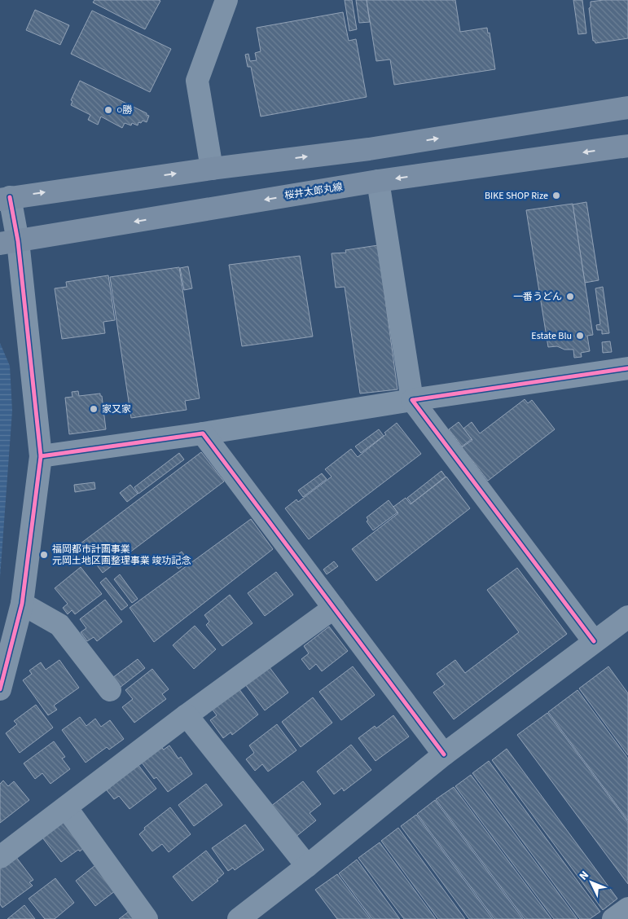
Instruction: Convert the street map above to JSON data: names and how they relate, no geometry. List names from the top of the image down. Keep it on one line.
{"streets":{"main road":["桜井太郎丸線"]},"places":["○勝","BIKE SHOP Rize","一番うどん","Estate Blu","家又家","福岡都市計画事業 元岡土地区画整理事業 竣功記念"],"north":"top left"}
